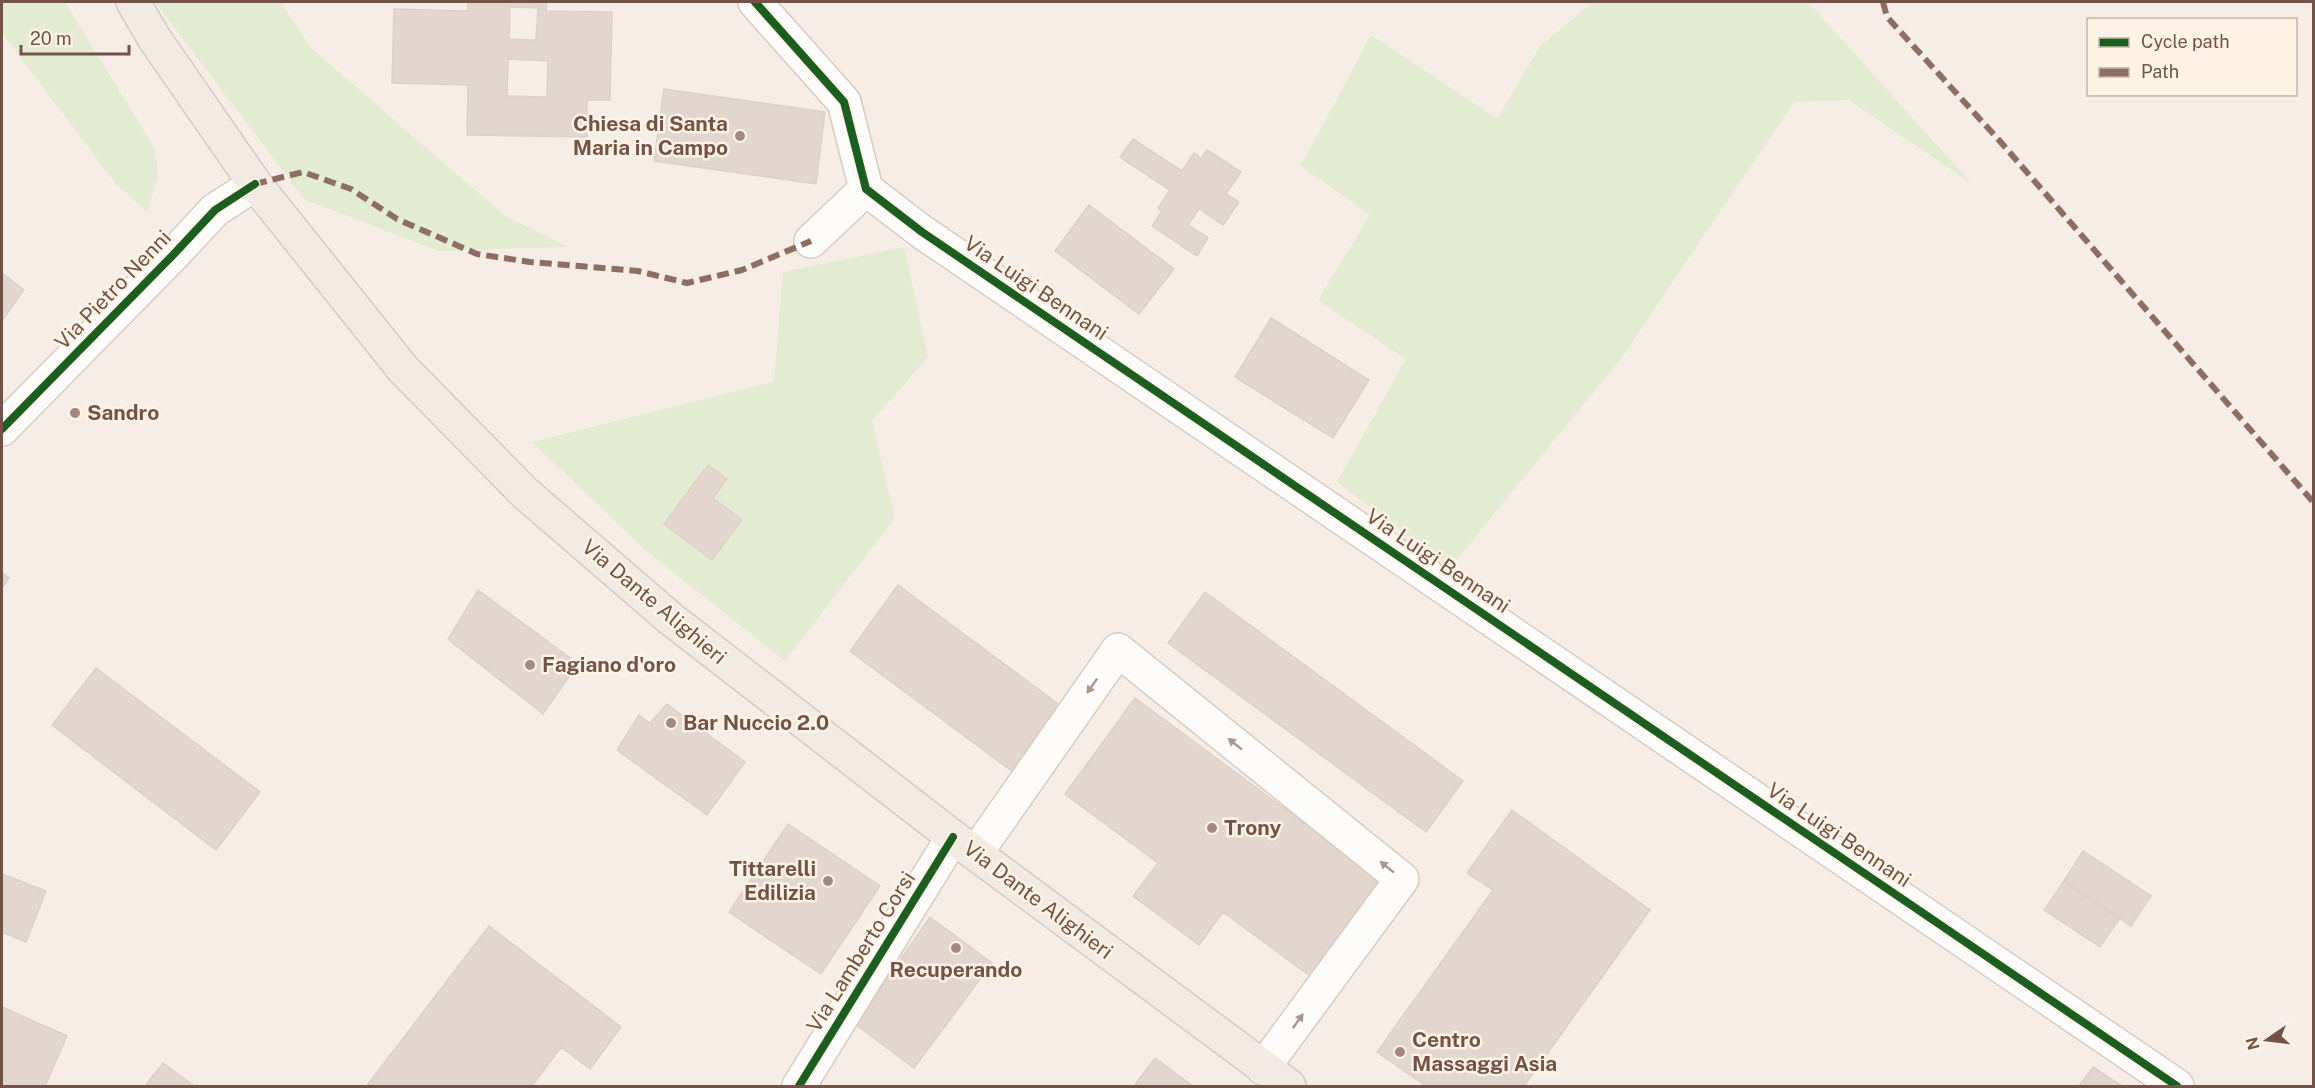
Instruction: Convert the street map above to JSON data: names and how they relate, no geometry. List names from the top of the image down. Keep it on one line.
{"streets":{"main road":["Via Dante Alighieri"],"street":["Via Luigi Bennani","Via Pietro Nenni","Via Lamberto Corsi"]},"crossings":[["Via Pietro Nenni","Via Dante Alighieri"],["Via Dante Alighieri","Via Lamberto Corsi"]],"places":["Chiesa di Santa Maria in Campo","Sandro","Fagiano d'oro","Bar Nuccio 2.0","Trony","Tittarelli Edilizia","Recuperando","Centro Massaggi Asia"],"legend":["Cycle path","Path"],"scale_bar":"20 m","north":"left"}
